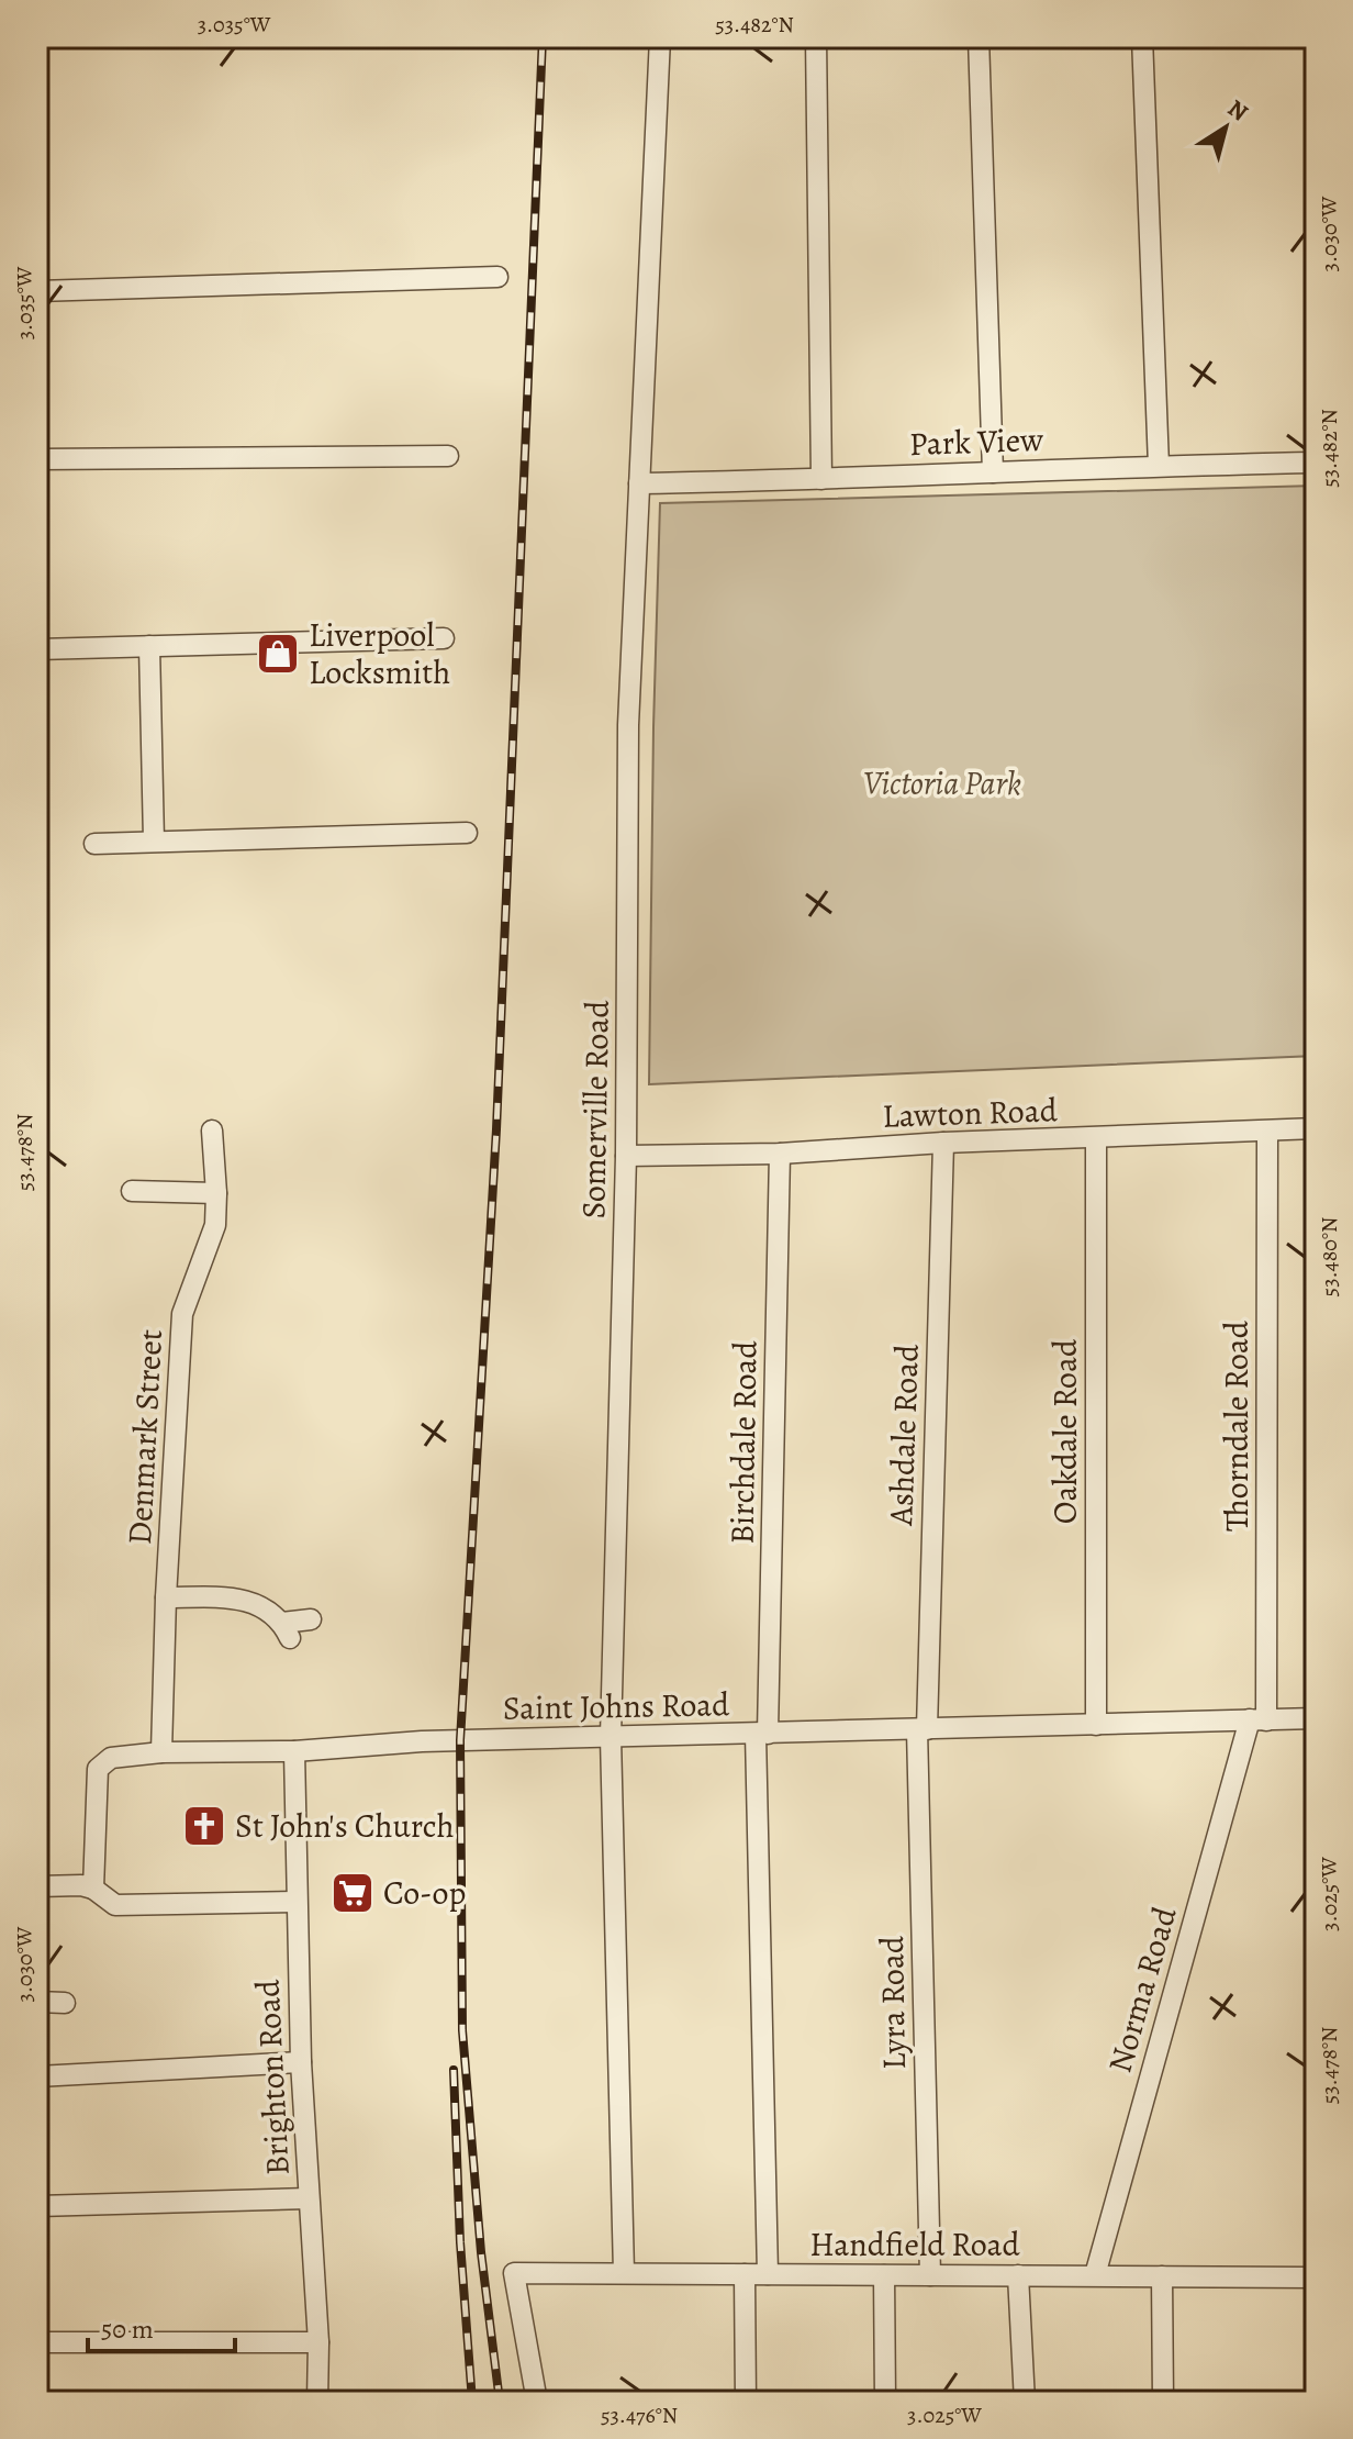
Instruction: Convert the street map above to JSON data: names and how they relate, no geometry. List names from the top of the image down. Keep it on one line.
{"streets":{"street":["Park View","Somerville Road","Lawton Road","Thorndale Road","Oakdale Road","Ashdale Road","Denmark Street","Birchdale Road","Saint Johns Road","Norma Road","Lyra Road","Brighton Road","Handfield Road"]},"crossings":[["Park View","Somerville Road"],["Somerville Road","Lawton Road"],["Somerville Road","Saint Johns Road"],["Somerville Road","Handfield Road"],["Lawton Road","Thorndale Road"],["Lawton Road","Oakdale Road"],["Lawton Road","Ashdale Road"],["Lawton Road","Birchdale Road"],["Thorndale Road","Saint Johns Road"],["Thorndale Road","Norma Road"],["Oakdale Road","Saint Johns Road"],["Ashdale Road","Saint Johns Road"],["Ashdale Road","Lyra Road"],["Denmark Street","Saint Johns Road"],["Birchdale Road","Saint Johns Road"],["Birchdale Road","Handfield Road"],["Saint Johns Road","Norma Road"],["Saint Johns Road","Lyra Road"],["Saint Johns Road","Brighton Road"],["Norma Road","Handfield Road"],["Lyra Road","Handfield Road"]],"parks":["Victoria Park"],"places":{"shop":["Liverpool Locksmith"],"church":["St John's Church"],"supermarket":["Co-op"]},"scale_bar":"50 m","north":"top right","coordinates":["3.035°W","53.482°N","3.030°W","53.478°N","53.480°N","3.025°W","53.476°N"]}
